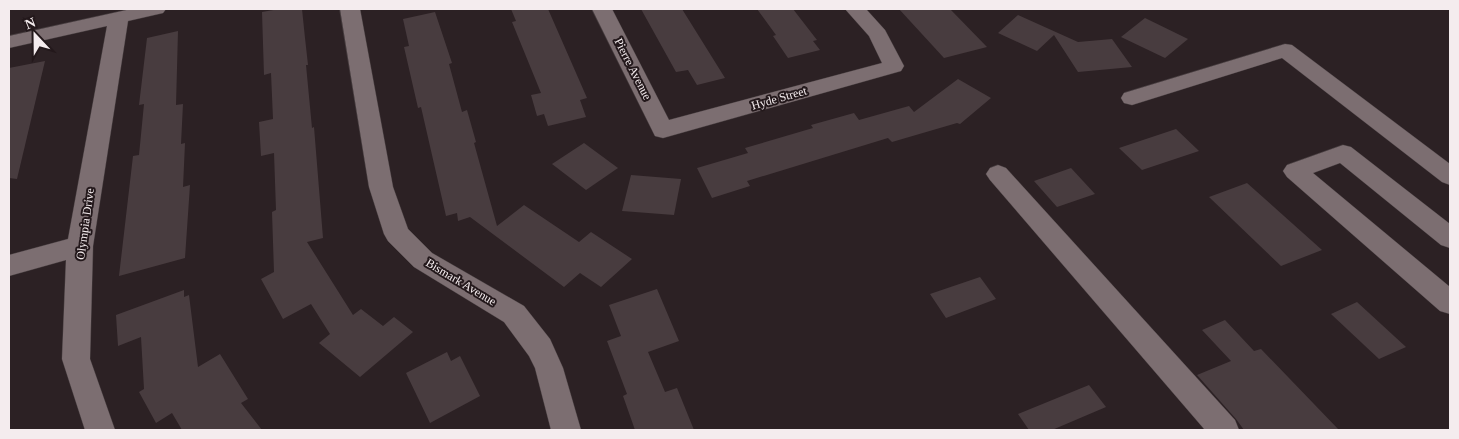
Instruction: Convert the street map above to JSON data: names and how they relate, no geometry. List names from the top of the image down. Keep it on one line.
{"streets":{"street":["Pierre Avenue","Hyde Street","Olympia Drive","Bismark Avenue"]},"crossings":[["Pierre Avenue","Hyde Street"]],"north":"top"}
